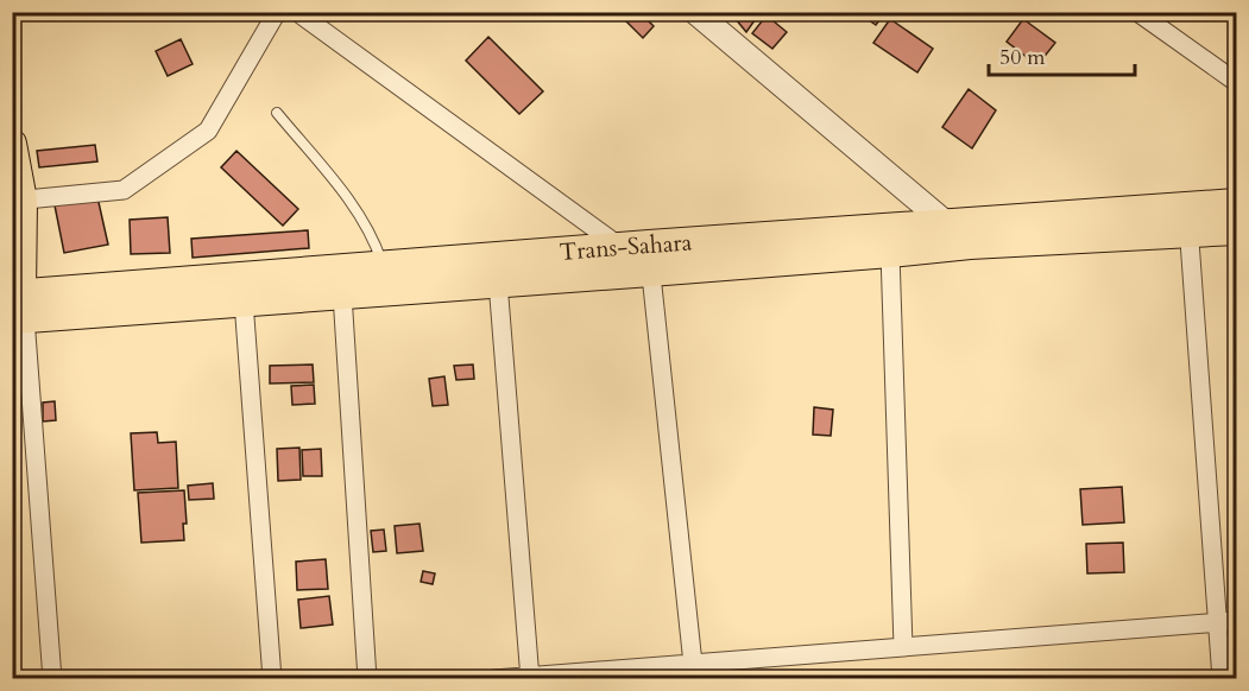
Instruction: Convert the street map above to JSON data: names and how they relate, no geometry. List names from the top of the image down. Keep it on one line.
{"streets":{"main road":["Trans-Sahara"]},"scale_bar":"50 m"}
